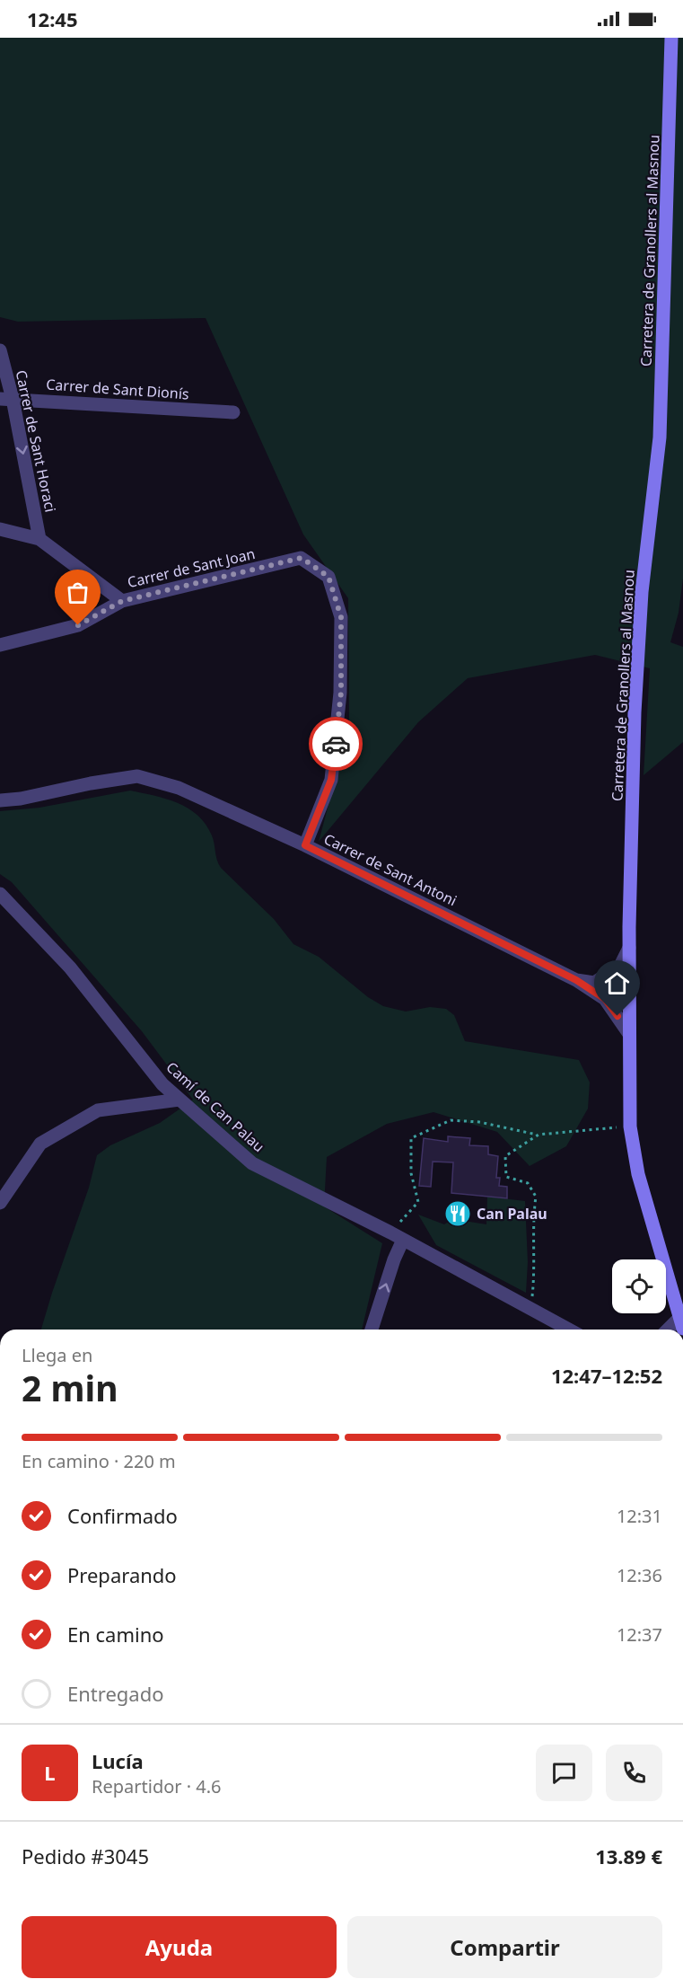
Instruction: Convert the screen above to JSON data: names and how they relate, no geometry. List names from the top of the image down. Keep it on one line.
{"streets":{"main road":["Carretera de Granollers al Masnou"],"street":["Carrer de Sant Dionís","Carrer de Sant Horaci","Carrer de Sant Joan","Carrer de Sant Antoni","Camí de Can Palau"]},"crossings":[["Carretera de Granollers al Masnou","Carrer de Sant Antoni"],["Carrer de Sant Dionís","Carrer de Sant Horaci"],["Carrer de Sant Joan","Carrer de Sant Antoni"]],"one_way":["Carrer de Sant Horaci"],"places":{"restaurant":["Can Palau"]},"page":{"status":"12:45","heading":["2 min","Llega en","12:47–12:52"],"panel":["Lucía","Repartidor · 4.6","Pedido #3045","13.89 €"],"bar":"En camino · 220 m","list":[["Confirmado","12:31"],["Preparando","12:36"],["En camino","12:37"],"Entregado"],"round":"L","buttons":["Ayuda","Compartir"]}}
